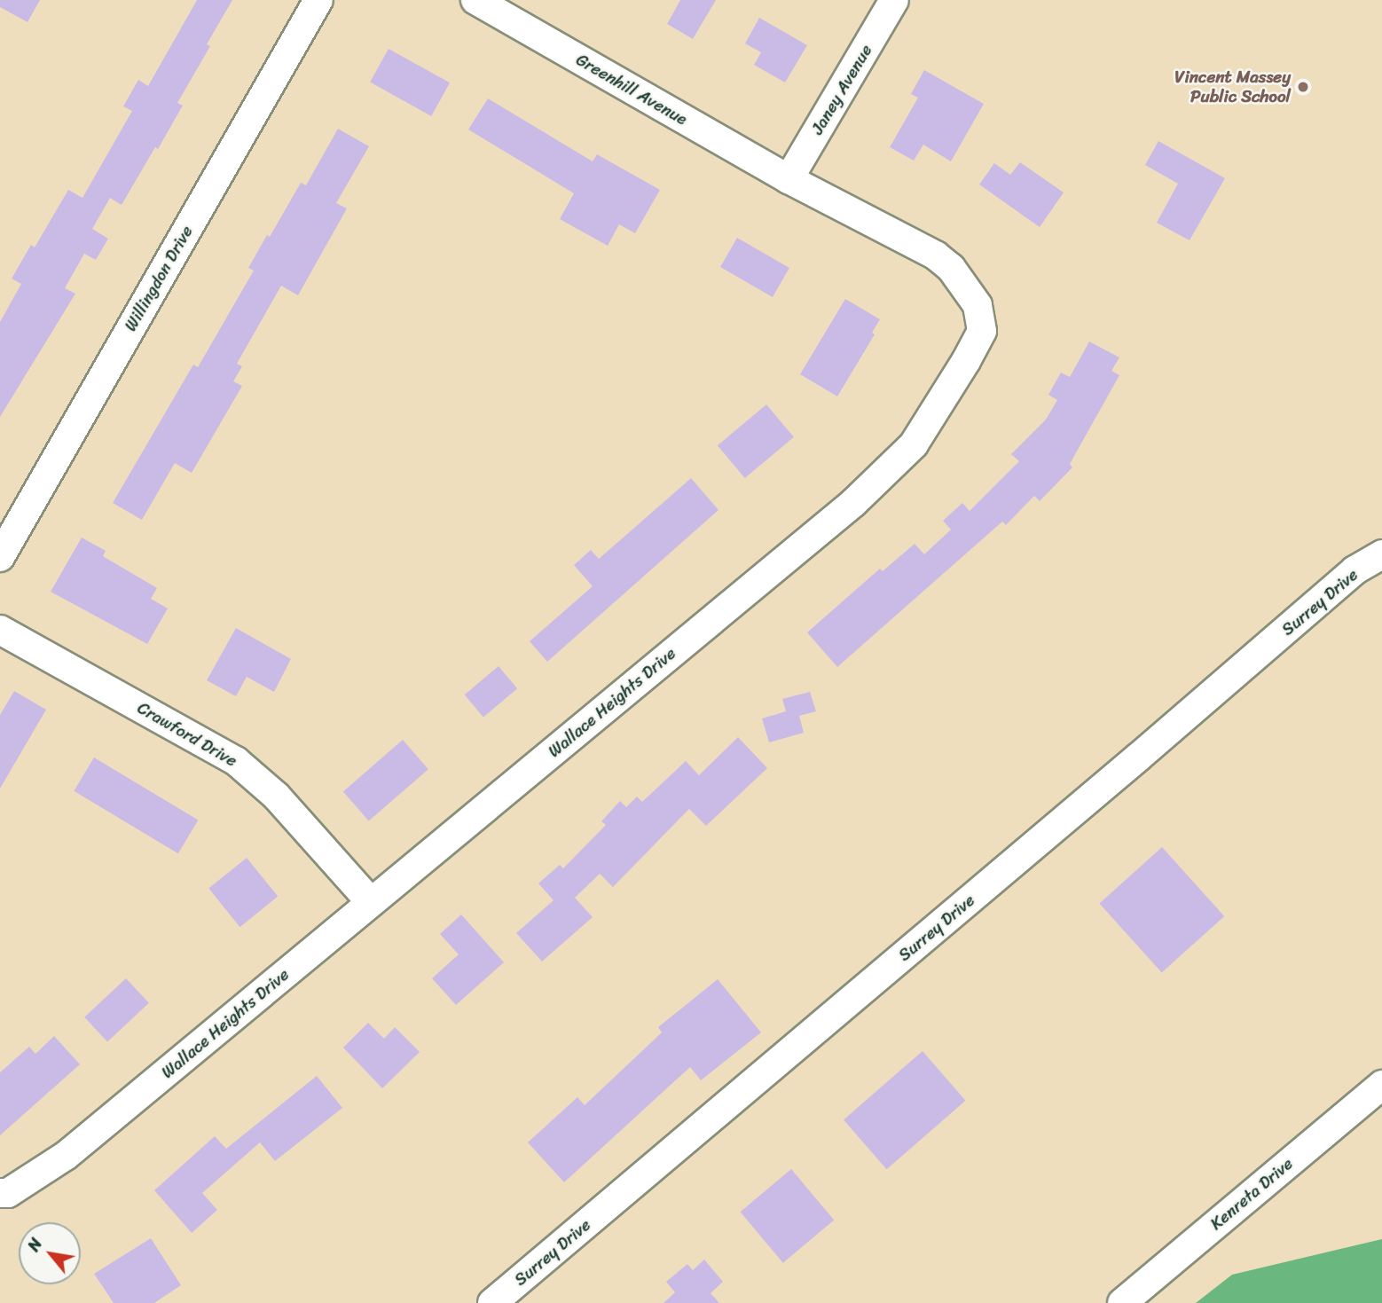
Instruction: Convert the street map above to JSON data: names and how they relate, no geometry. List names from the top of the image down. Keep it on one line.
{"streets":{"street":["Greenhill Avenue","Janey Avenue","Willingdon Drive","Surrey Drive","Wallace Heights Drive","Crawford Drive","Kenreta Drive"]},"crossings":[["Greenhill Avenue","Janey Avenue"],["Greenhill Avenue","Wallace Heights Drive"],["Janey Avenue","Wallace Heights Drive"],["Wallace Heights Drive","Crawford Drive"]],"places":["Vincent Massey Public School"],"north":"top left"}
